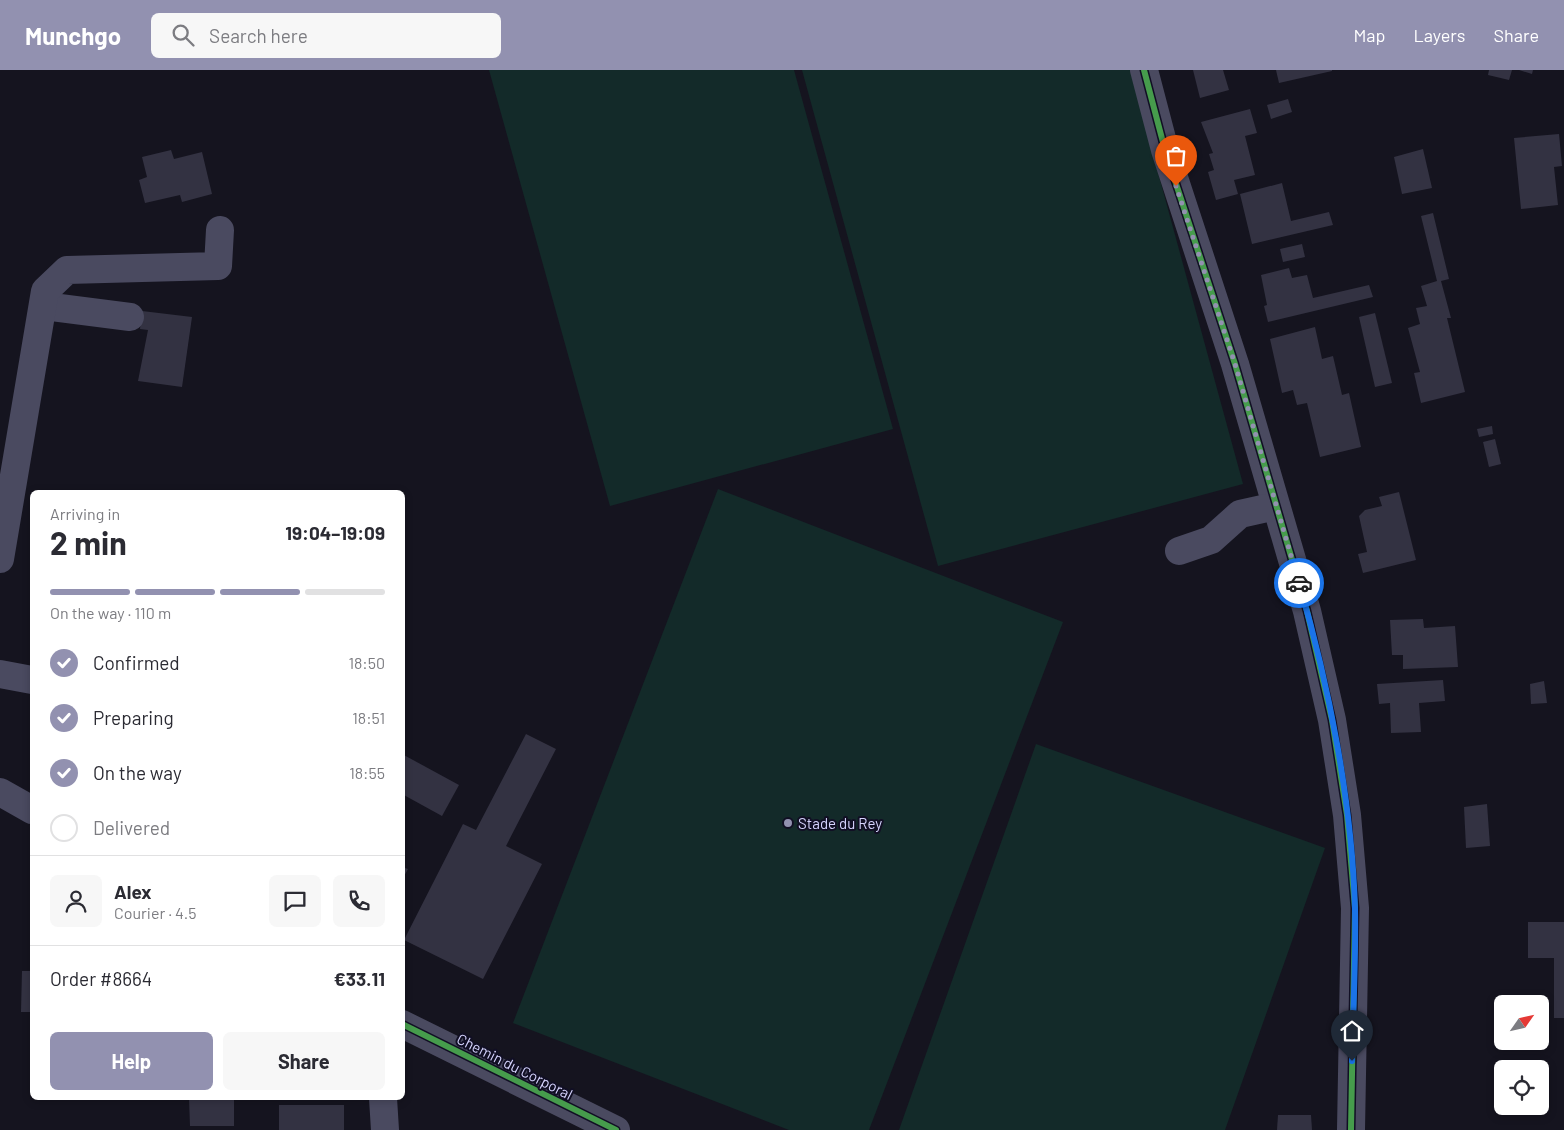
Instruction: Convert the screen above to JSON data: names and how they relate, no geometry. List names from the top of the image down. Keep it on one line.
{"streets":{"street":["Chemin du Corporal"]},"places":["Stade du Rey"],"north":"top right","page":{"header":"Munchgo","search":"Search here","nav":["Map","Layers","Share"],"heading":["2 min","Arriving in","19:04–19:09"],"panel":["Alex","Courier · 4.5","Order #8664","€33.11"],"bar":"On the way · 110 m","list":[["Confirmed","18:50"],["Preparing","18:51"],["On the way","18:55"],"Delivered"],"buttons":["Help","Share"]}}
